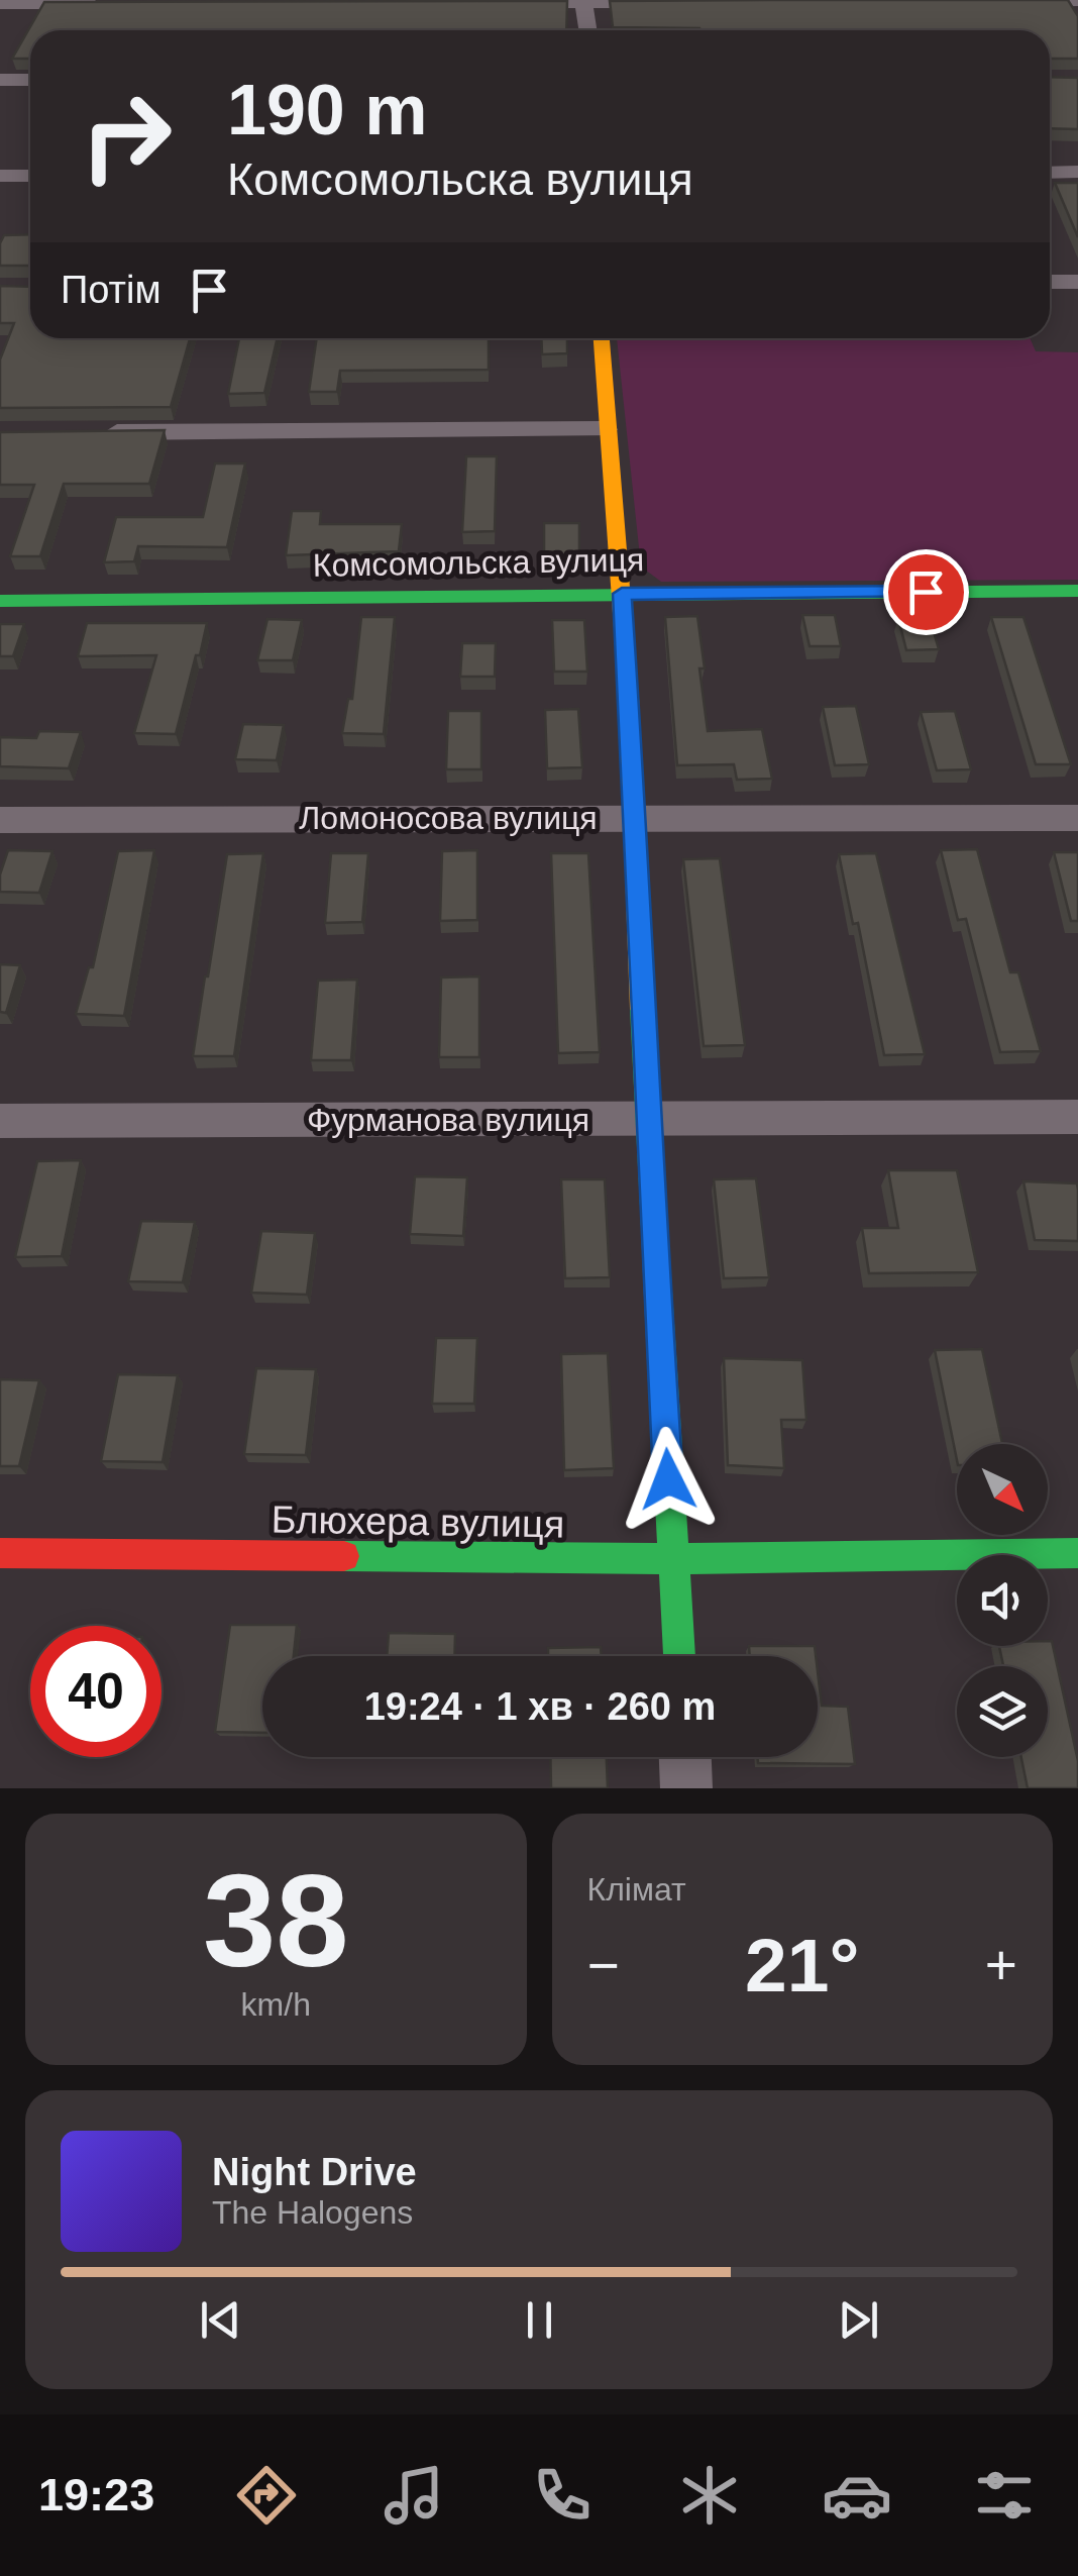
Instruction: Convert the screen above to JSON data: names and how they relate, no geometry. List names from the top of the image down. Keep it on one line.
{"streets":{"street":["Комсомольска вулиця","Ломоносова вулиця","Фурманова вулиця","Блюхера вулиця"]},"north":"bottom right","page":{"turn":["190 m","Комсомольска вулиця"],"then":"Потім","limit":"40","trip":"19:24 · 1 хв · 260 m","tile":[["38","km/h"],"Клімат"],"heat":["−","21°","+"],"song":["Night Drive","The Halogens"],"tabs":"19:23"}}
